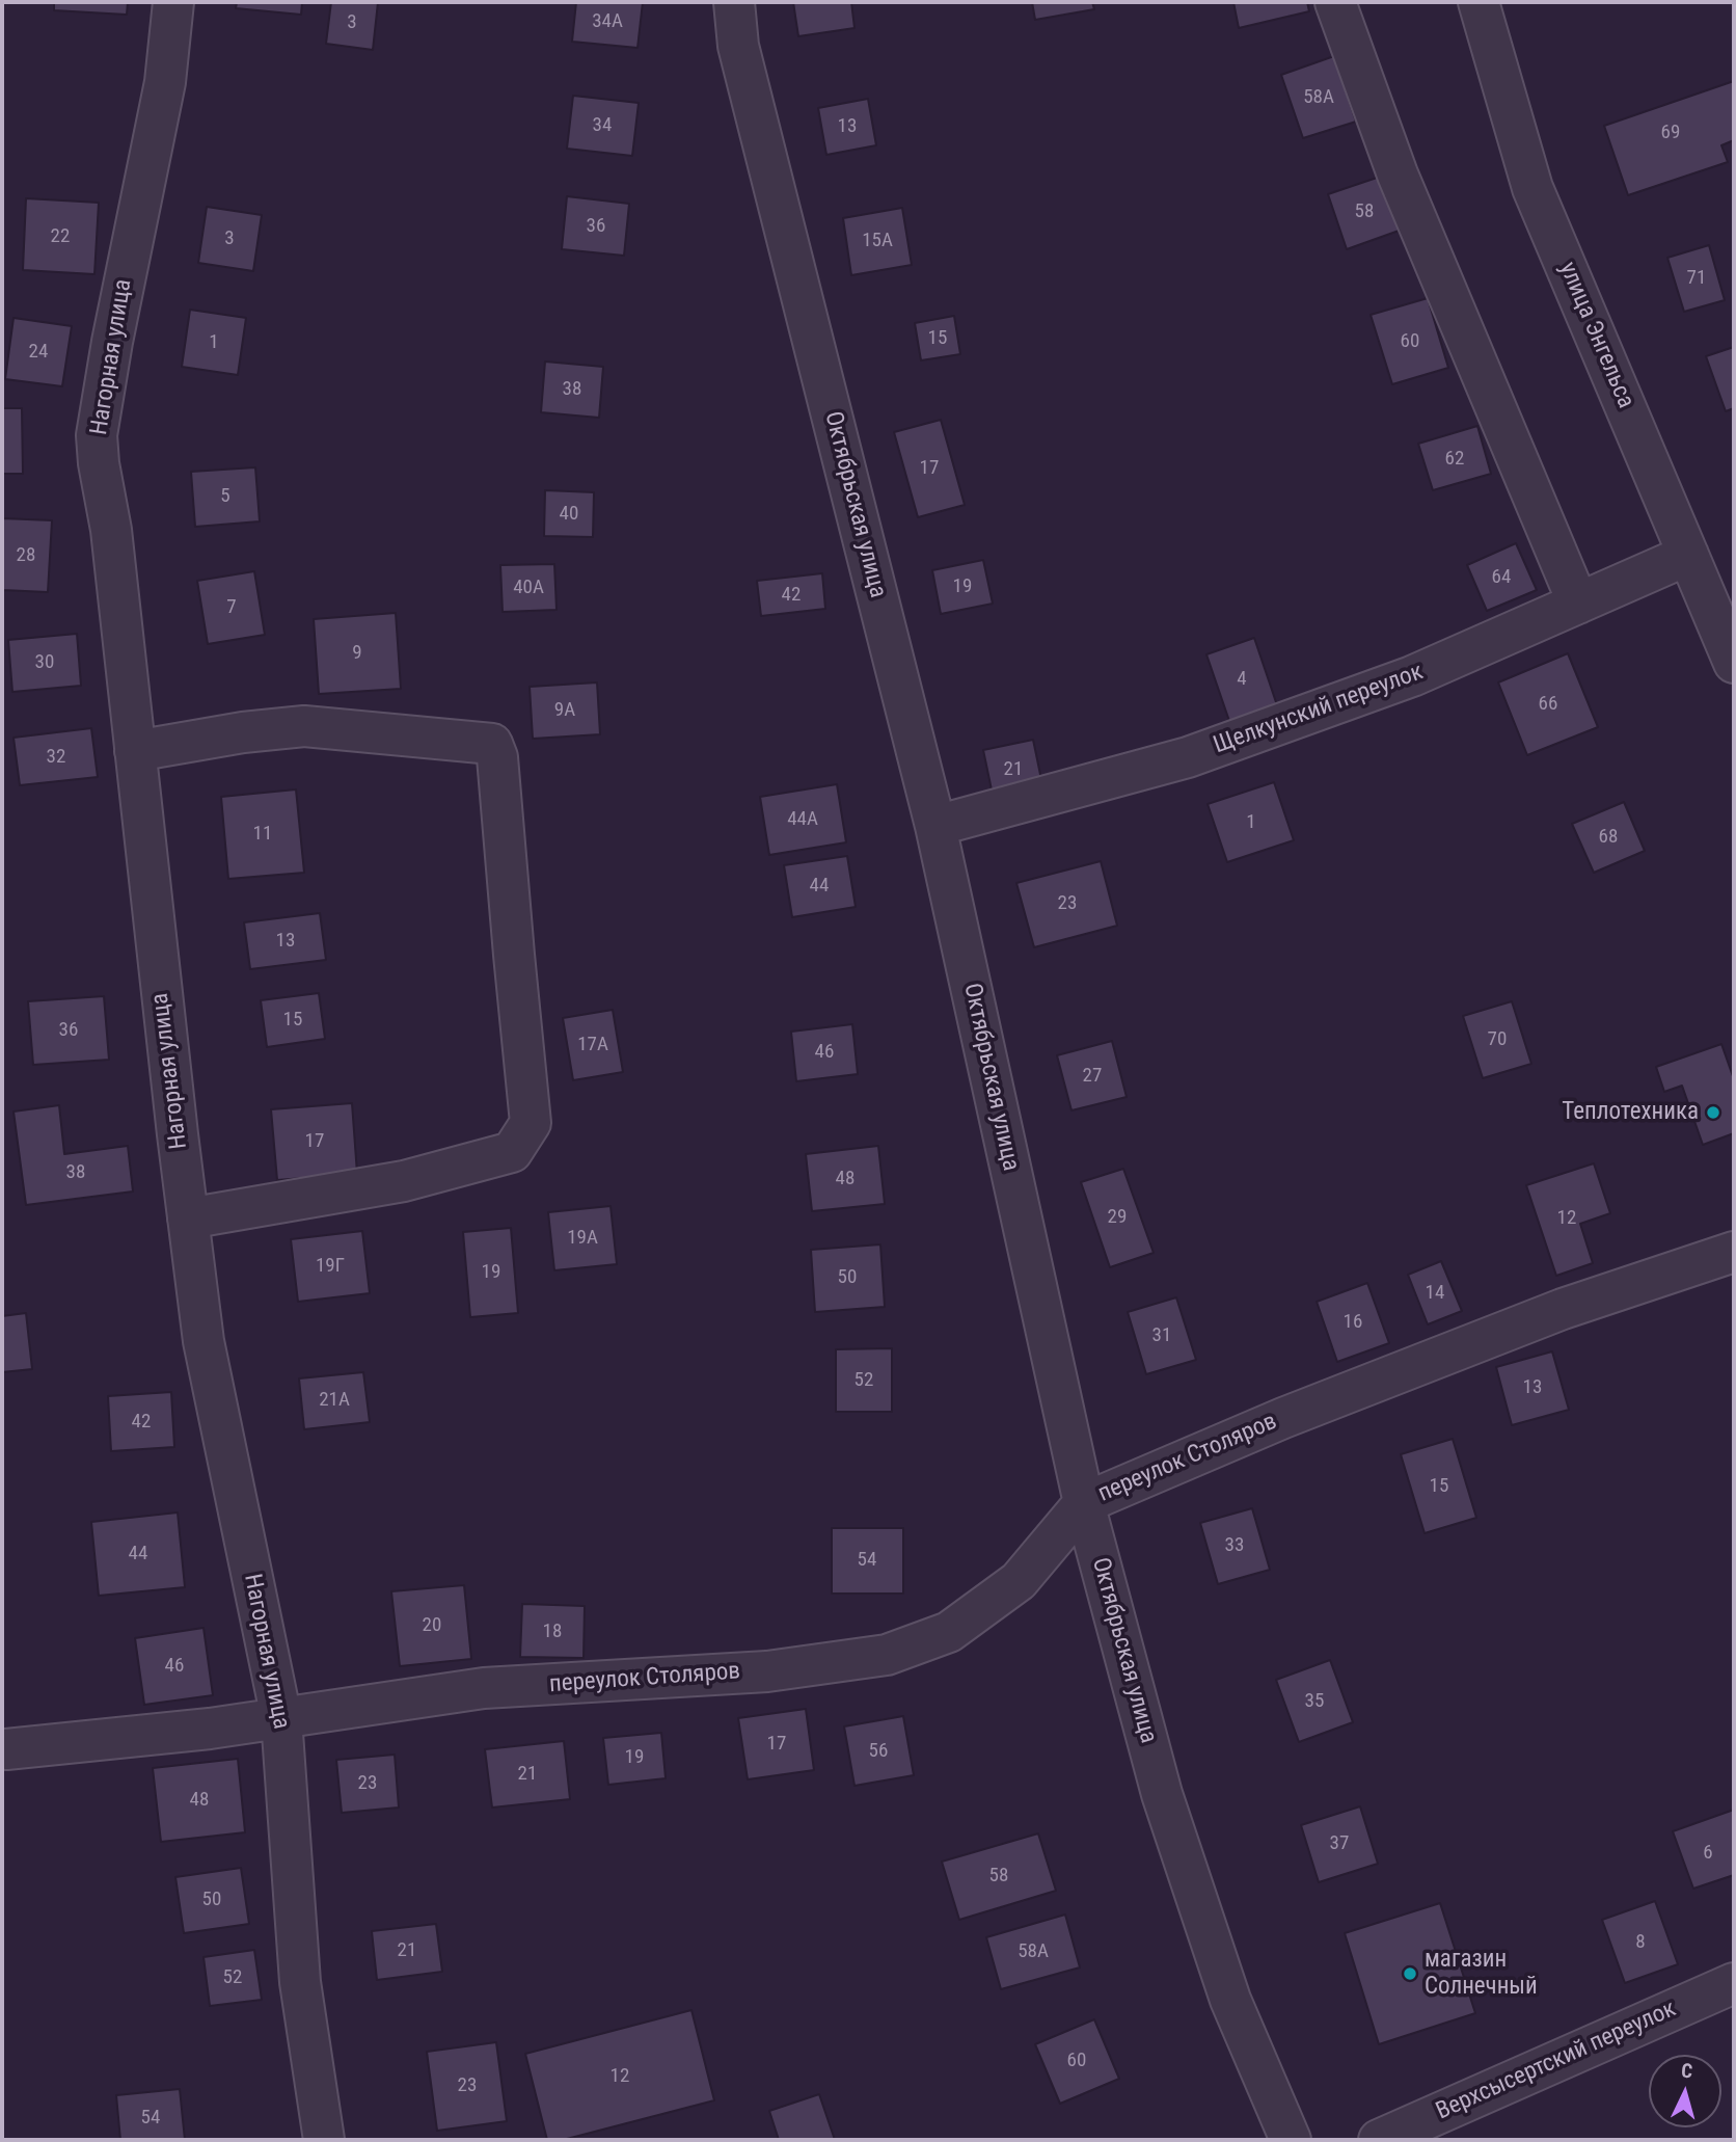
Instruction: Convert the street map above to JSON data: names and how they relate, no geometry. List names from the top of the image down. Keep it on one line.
{"streets":{"street":["улица Энгельса","Нагорная улица","Октябрьская улица","Щелкунский переулок","переулок Столяров","Верхсысертский переулок"]},"crossings":[["улица Энгельса","Щелкунский переулок"],["Нагорная улица","переулок Столяров"],["Октябрьская улица","Щелкунский переулок"],["Октябрьская улица","переулок Столяров"]],"places":["Теплотехника","магазин Солнечный"],"house_numbers":["34А","3","58А","34","13","69","58","36","22","3","15А","71","15","60","1","24","38","62","17","5","40","28","64","19","40А","42","7","9","30","4","66","9А","32","21","44А","1","11","68","44","23","13","15","36","70","17А","46","27","17","38","48","29","12","19А","19Г","19","50","14","16","31","52","13","21А","42","15","33","44","54","20","18","46","35","17","56","19","21","23","48","37","6","58","50","8","21","58А","52","60","12","23","54"],"north":"top"}
